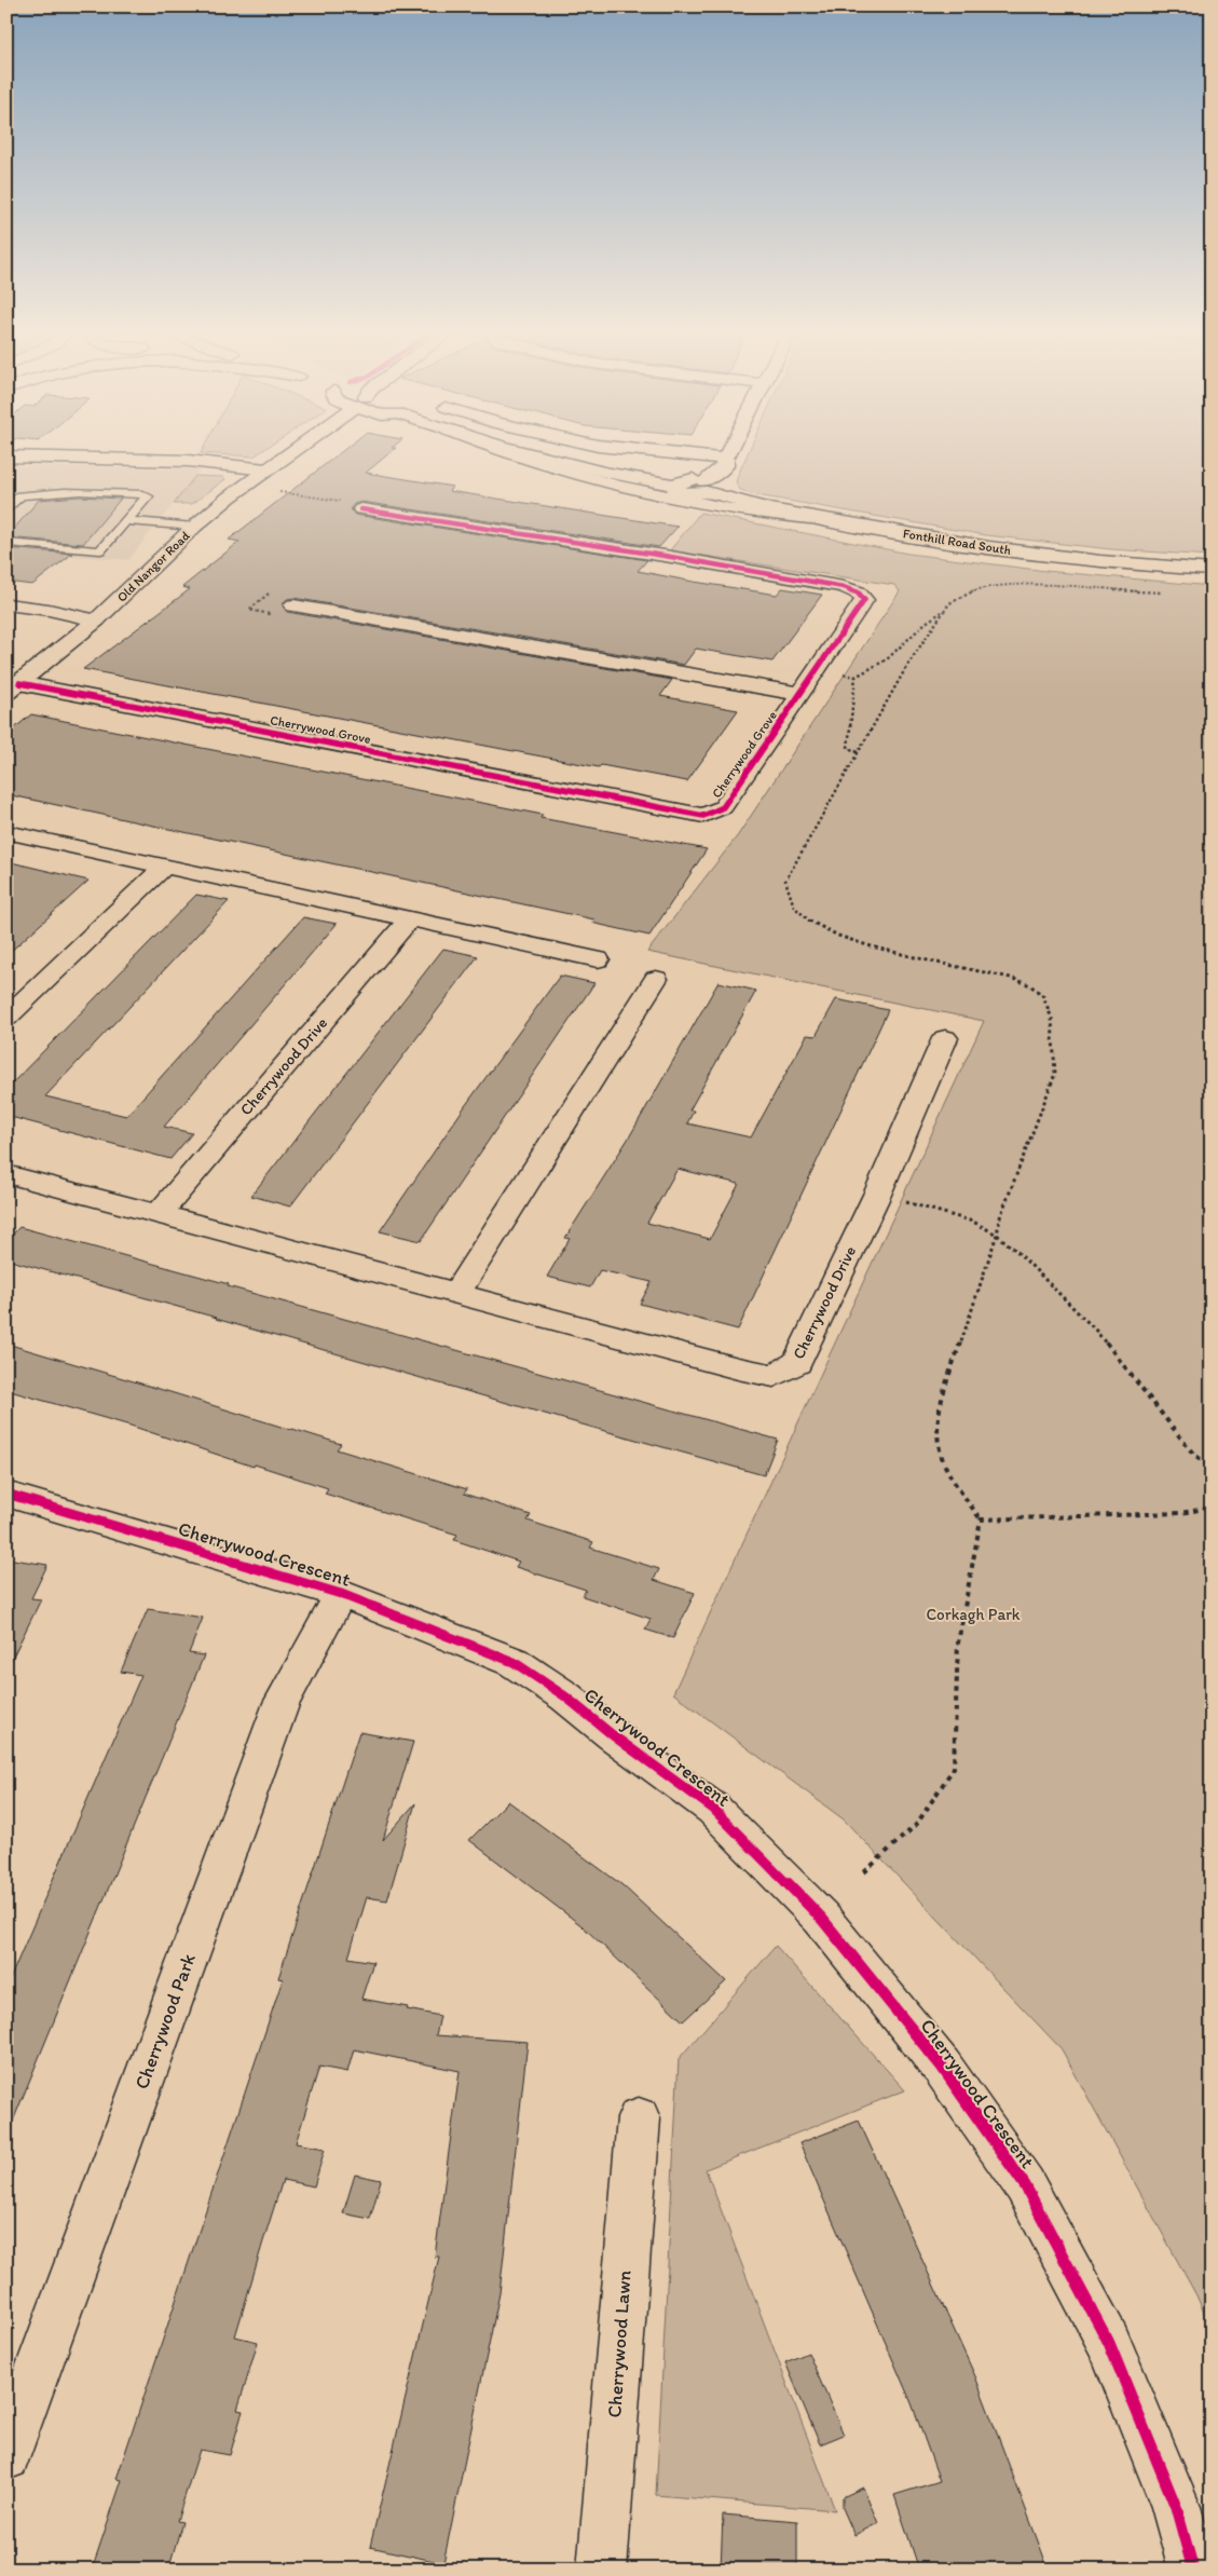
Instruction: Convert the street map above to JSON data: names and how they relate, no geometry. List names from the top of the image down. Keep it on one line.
{"streets":{"street":["Fonthill Road South","Old Nangor Road","Cherrywood Grove","Cherrywood Drive","Cherrywood Crescent","Cherrywood Park","Cherrywood Lawn"]},"crossings":[["Old Nangor Road","Cherrywood Grove"],["Cherrywood Crescent","Cherrywood Park"]],"parks":["Corkagh Park"]}
